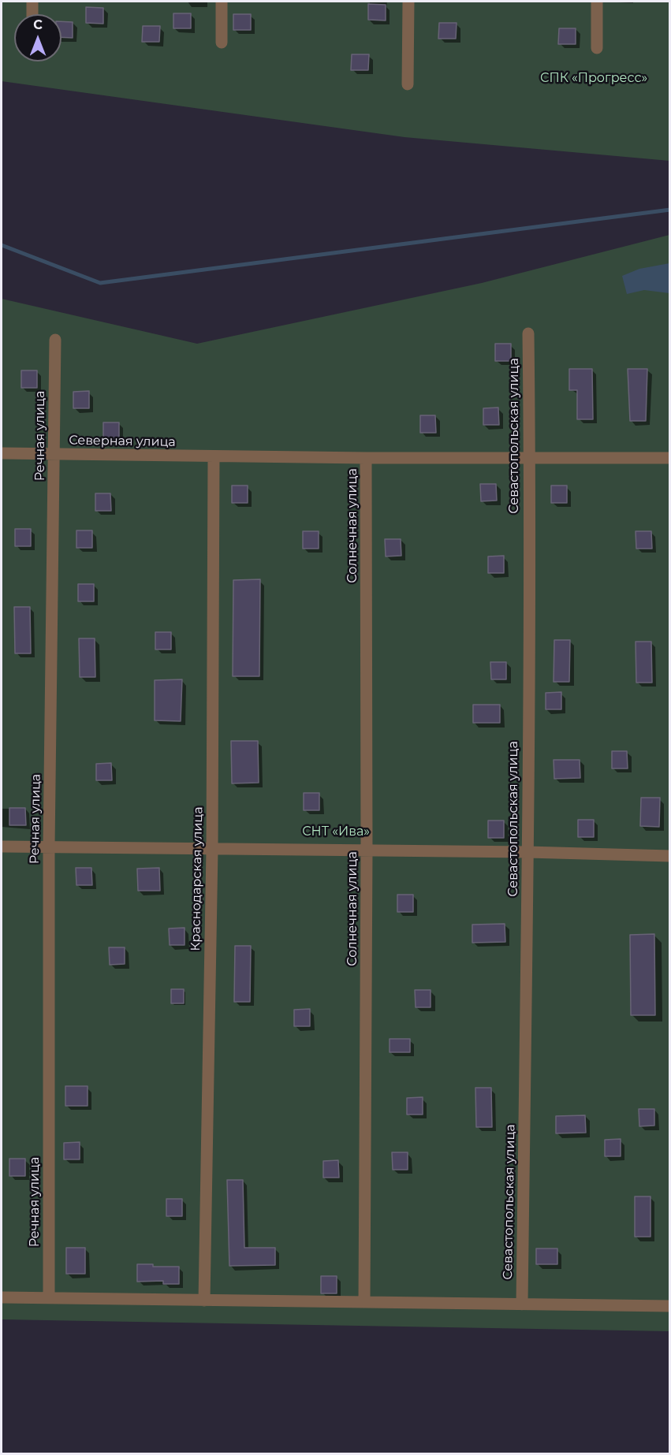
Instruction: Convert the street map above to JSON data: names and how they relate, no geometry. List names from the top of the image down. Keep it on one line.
{"streets":{"street":["Речная улица","Севастопольская улица","Северная улица","Солнечная улица","Краснодарская улица"]},"crossings":[["Речная улица","Северная улица"],["Севастопольская улица","Северная улица"],["Северная улица","Солнечная улица"],["Северная улица","Краснодарская улица"]],"parks":["СПК «Прогресс»","СНТ «Ива»"],"north":"top"}
